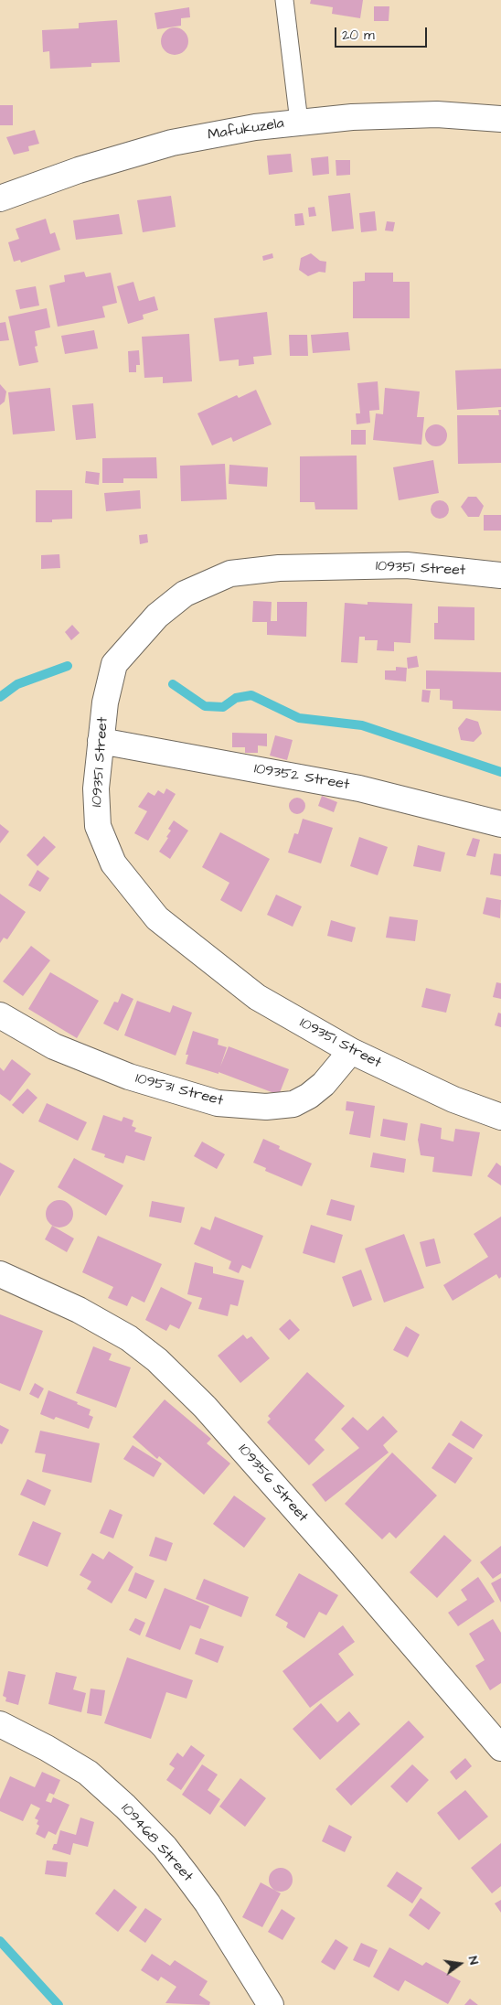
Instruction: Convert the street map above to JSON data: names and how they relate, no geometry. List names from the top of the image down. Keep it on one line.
{"streets":{"street":["Mafukuzela","109351 Street","109352 Street","109531 Street","109356 Street","109468 Street"]},"crossings":[["109351 Street","109352 Street"],["109351 Street","109531 Street"]],"scale_bar":"20 m","north":"right"}
